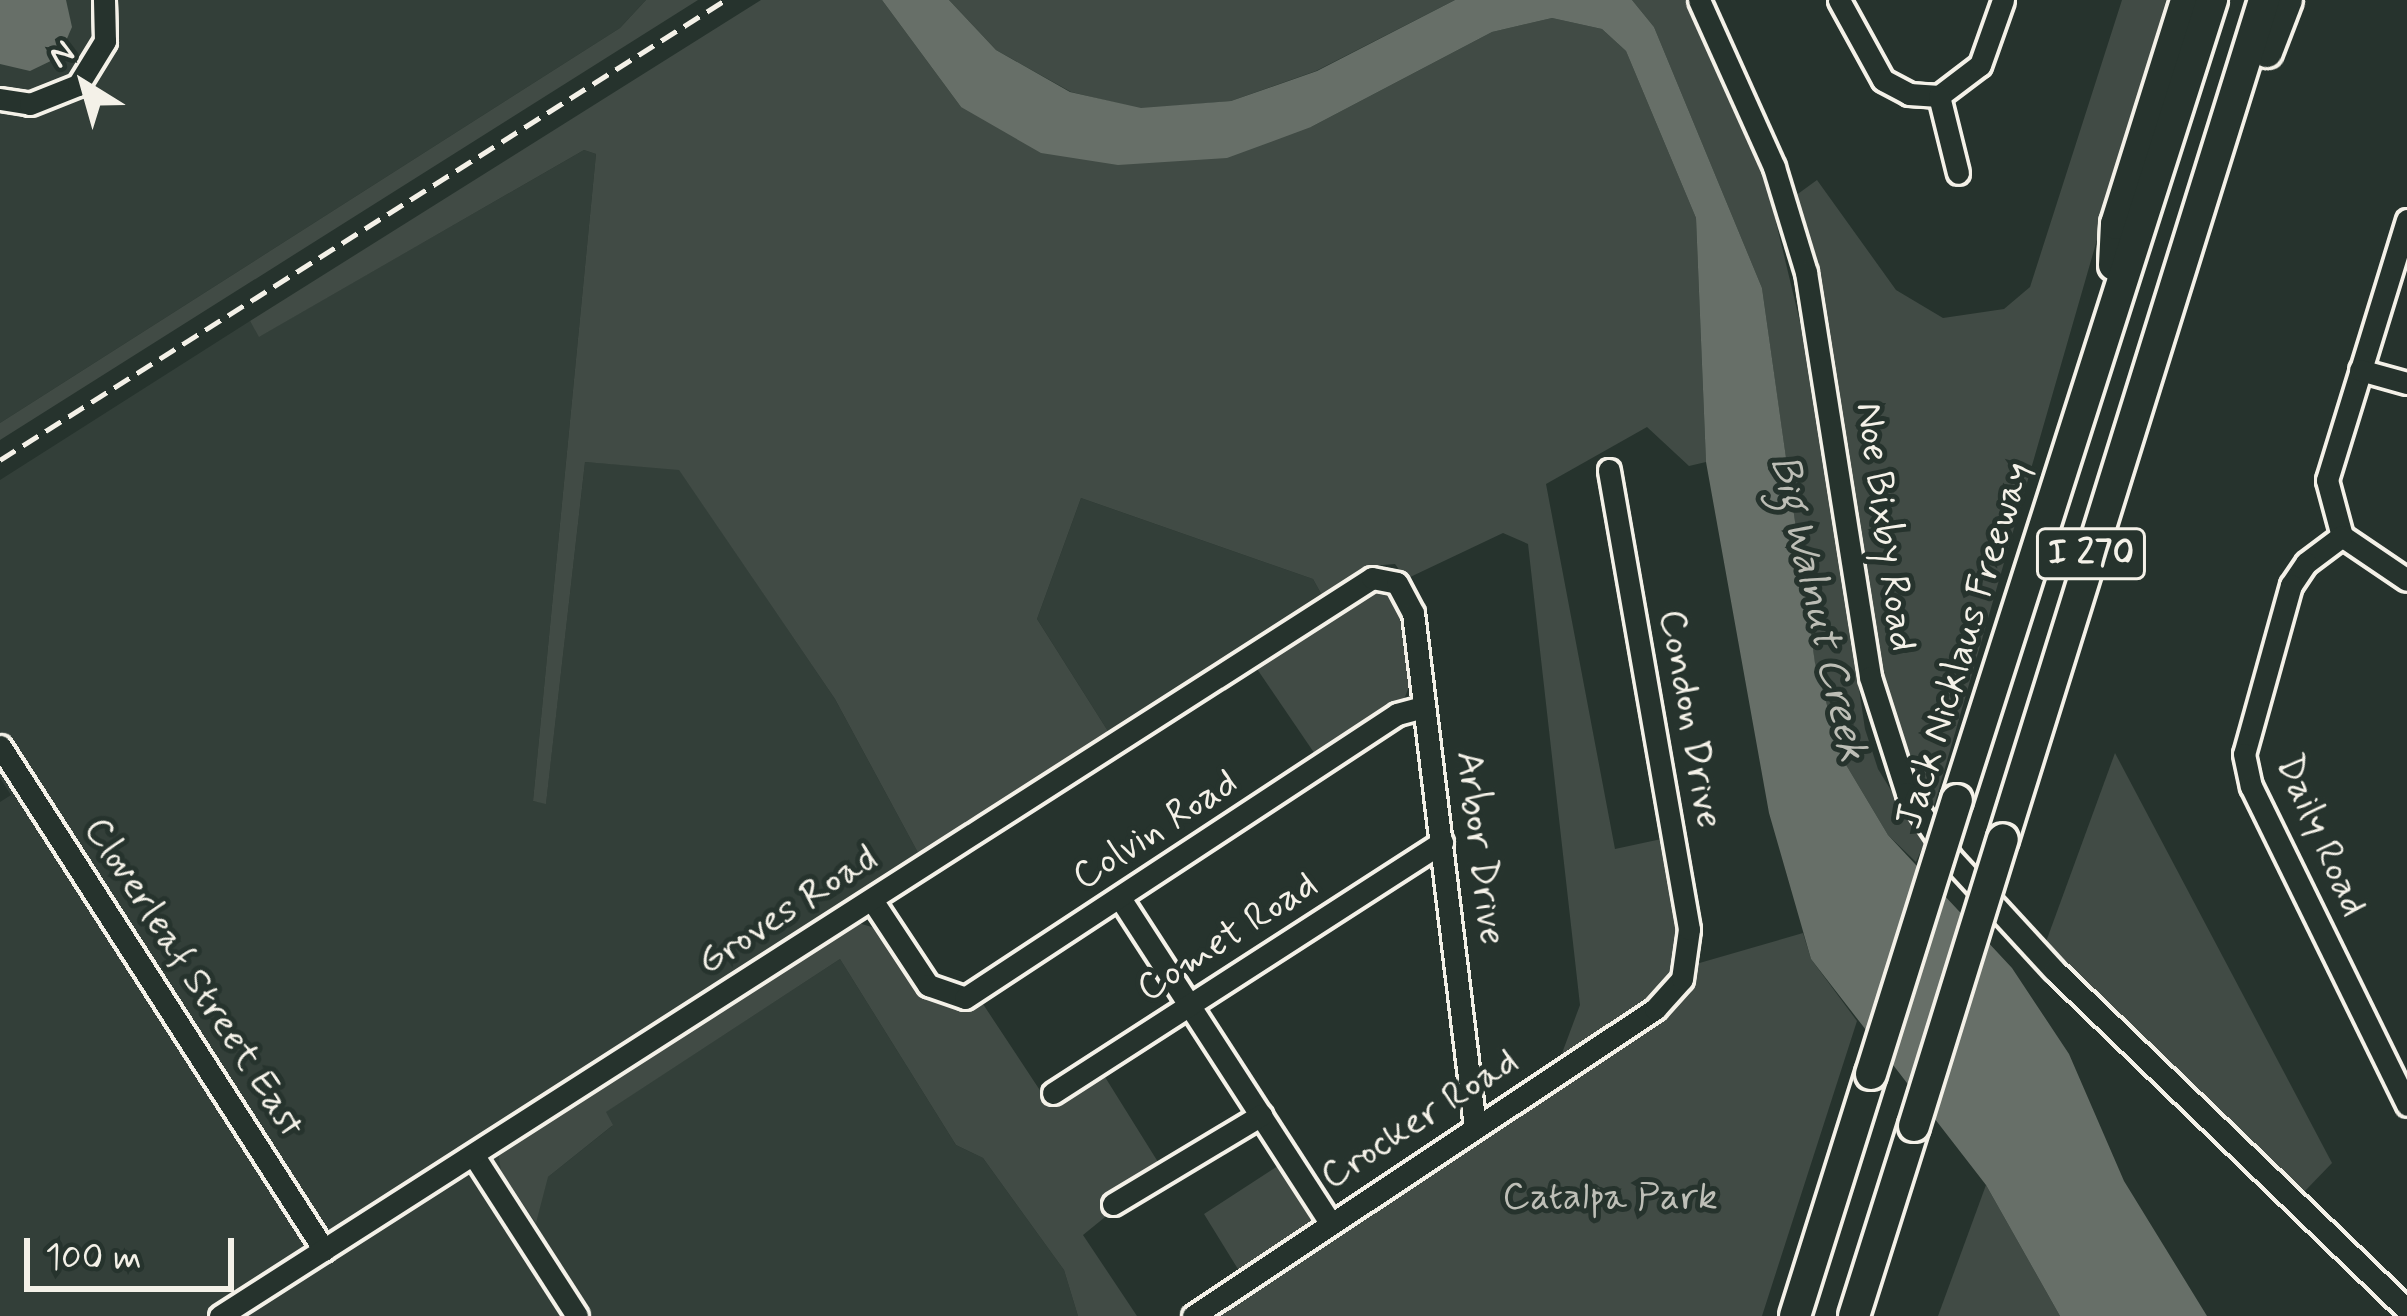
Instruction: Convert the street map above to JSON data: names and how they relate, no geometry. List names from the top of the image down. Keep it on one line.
{"streets":{"highway":["I 270","Jack Nicklaus Freeway"],"street":["Noe Bixby Road","Condon Drive","Colvin Road","Daily Road","Arbor Drive","Groves Road","Comet Road","Cloverleaf Street East","Crocker Road"]},"crossings":[["Condon Drive","Crocker Road"],["Colvin Road","Arbor Drive"],["Colvin Road","Groves Road"],["Arbor Drive","Groves Road"],["Arbor Drive","Comet Road"],["Arbor Drive","Crocker Road"],["Groves Road","Cloverleaf Street East"]],"water":["Big Walnut Creek"],"parks":["Catalpa Park"],"scale_bar":"100 m","north":"top left"}
